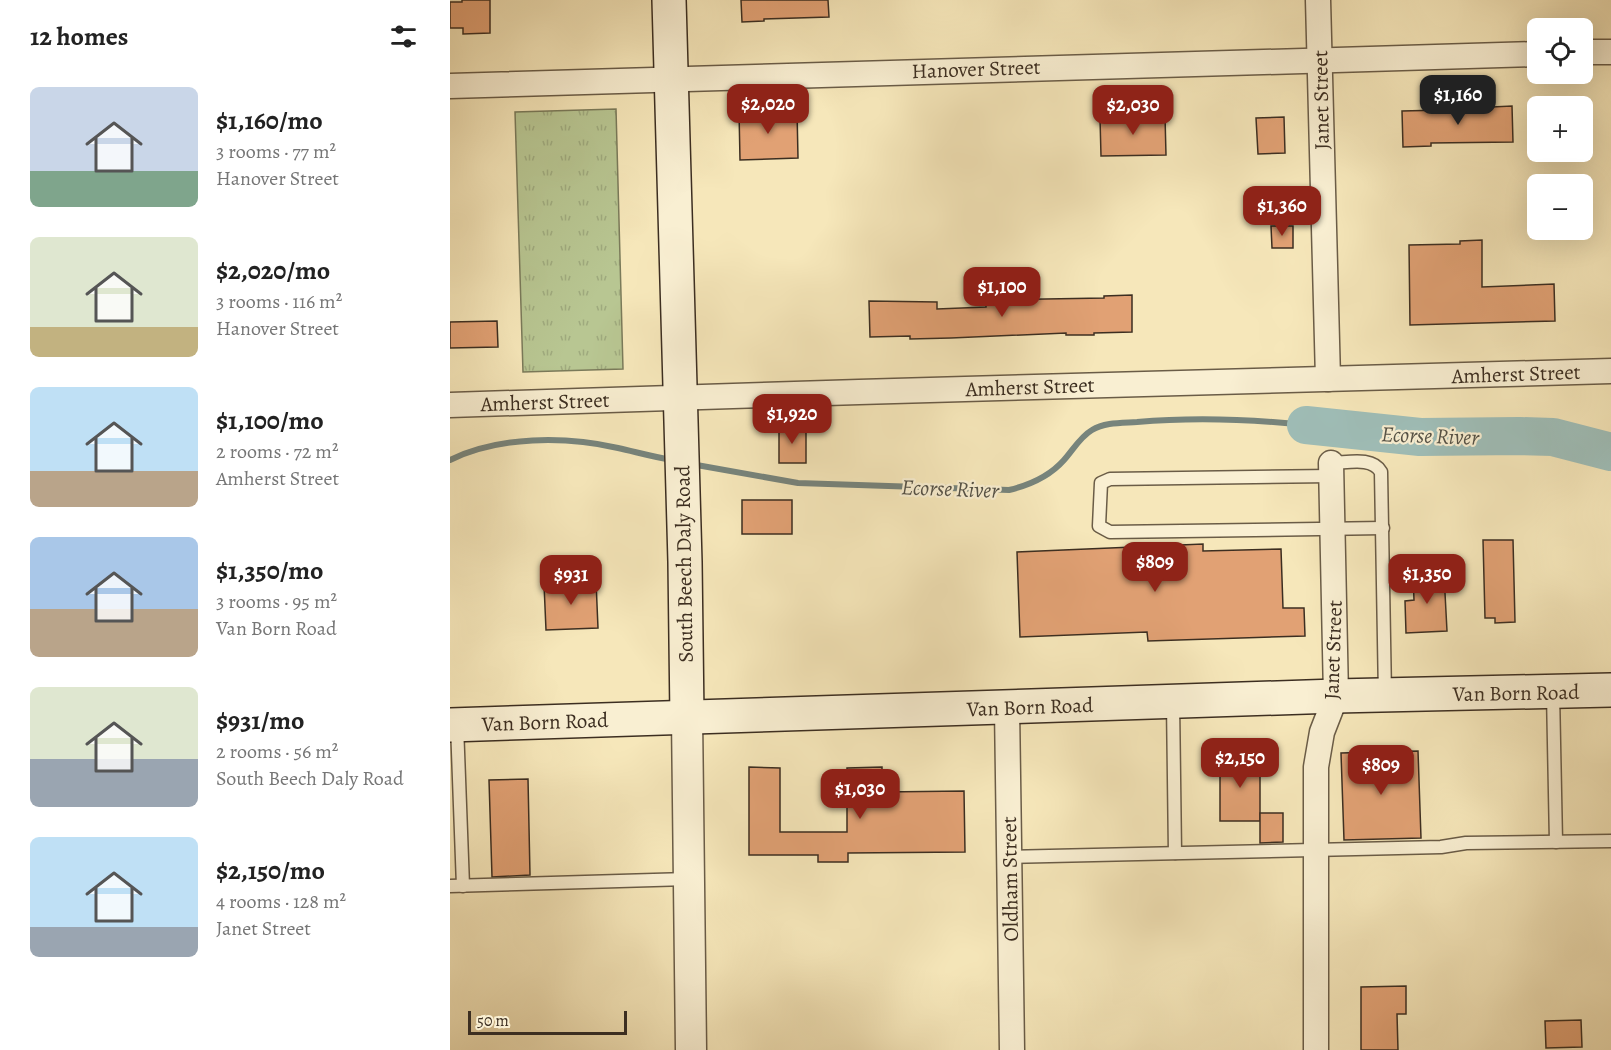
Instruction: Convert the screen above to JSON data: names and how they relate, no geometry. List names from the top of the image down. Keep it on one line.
{"streets":{"main road":["South Beech Daly Road","Van Born Road"],"street":["Hanover Street","Janet Street","Amherst Street","Oldham Street"]},"crossings":[["Hanover Street","Janet Street"],["Hanover Street","South Beech Daly Road"],["Janet Street","Amherst Street"],["Janet Street","Van Born Road"],["Amherst Street","South Beech Daly Road"],["South Beech Daly Road","Van Born Road"],["Van Born Road","Oldham Street"]],"water":["Ecorse River"],"scale_bar":"50 m","page":{"heading":"12 homes","map_buttons":["+","−"],"list":[{"name":"$1,160/mo","note":"3 rooms · 77 m² · Hanover Street"},{"name":"$2,020/mo","note":"3 rooms · 116 m² · Hanover Street"},{"name":"$1,100/mo","note":"2 rooms · 72 m² · Amherst Street"},{"name":"$1,350/mo","note":"3 rooms · 95 m² · Van Born Road"},{"name":"$931/mo","note":"2 rooms · 56 m² · South Beech Daly Road"},{"name":"$2,150/mo","note":"4 rooms · 128 m² · Janet Street"}],"price":["$1,160","$2,020","$2,030","$1,360","$1,100","$1,920","$809","$1,350","$931","$2,150","$809","$1,030"],"scale":"50 m"}}
